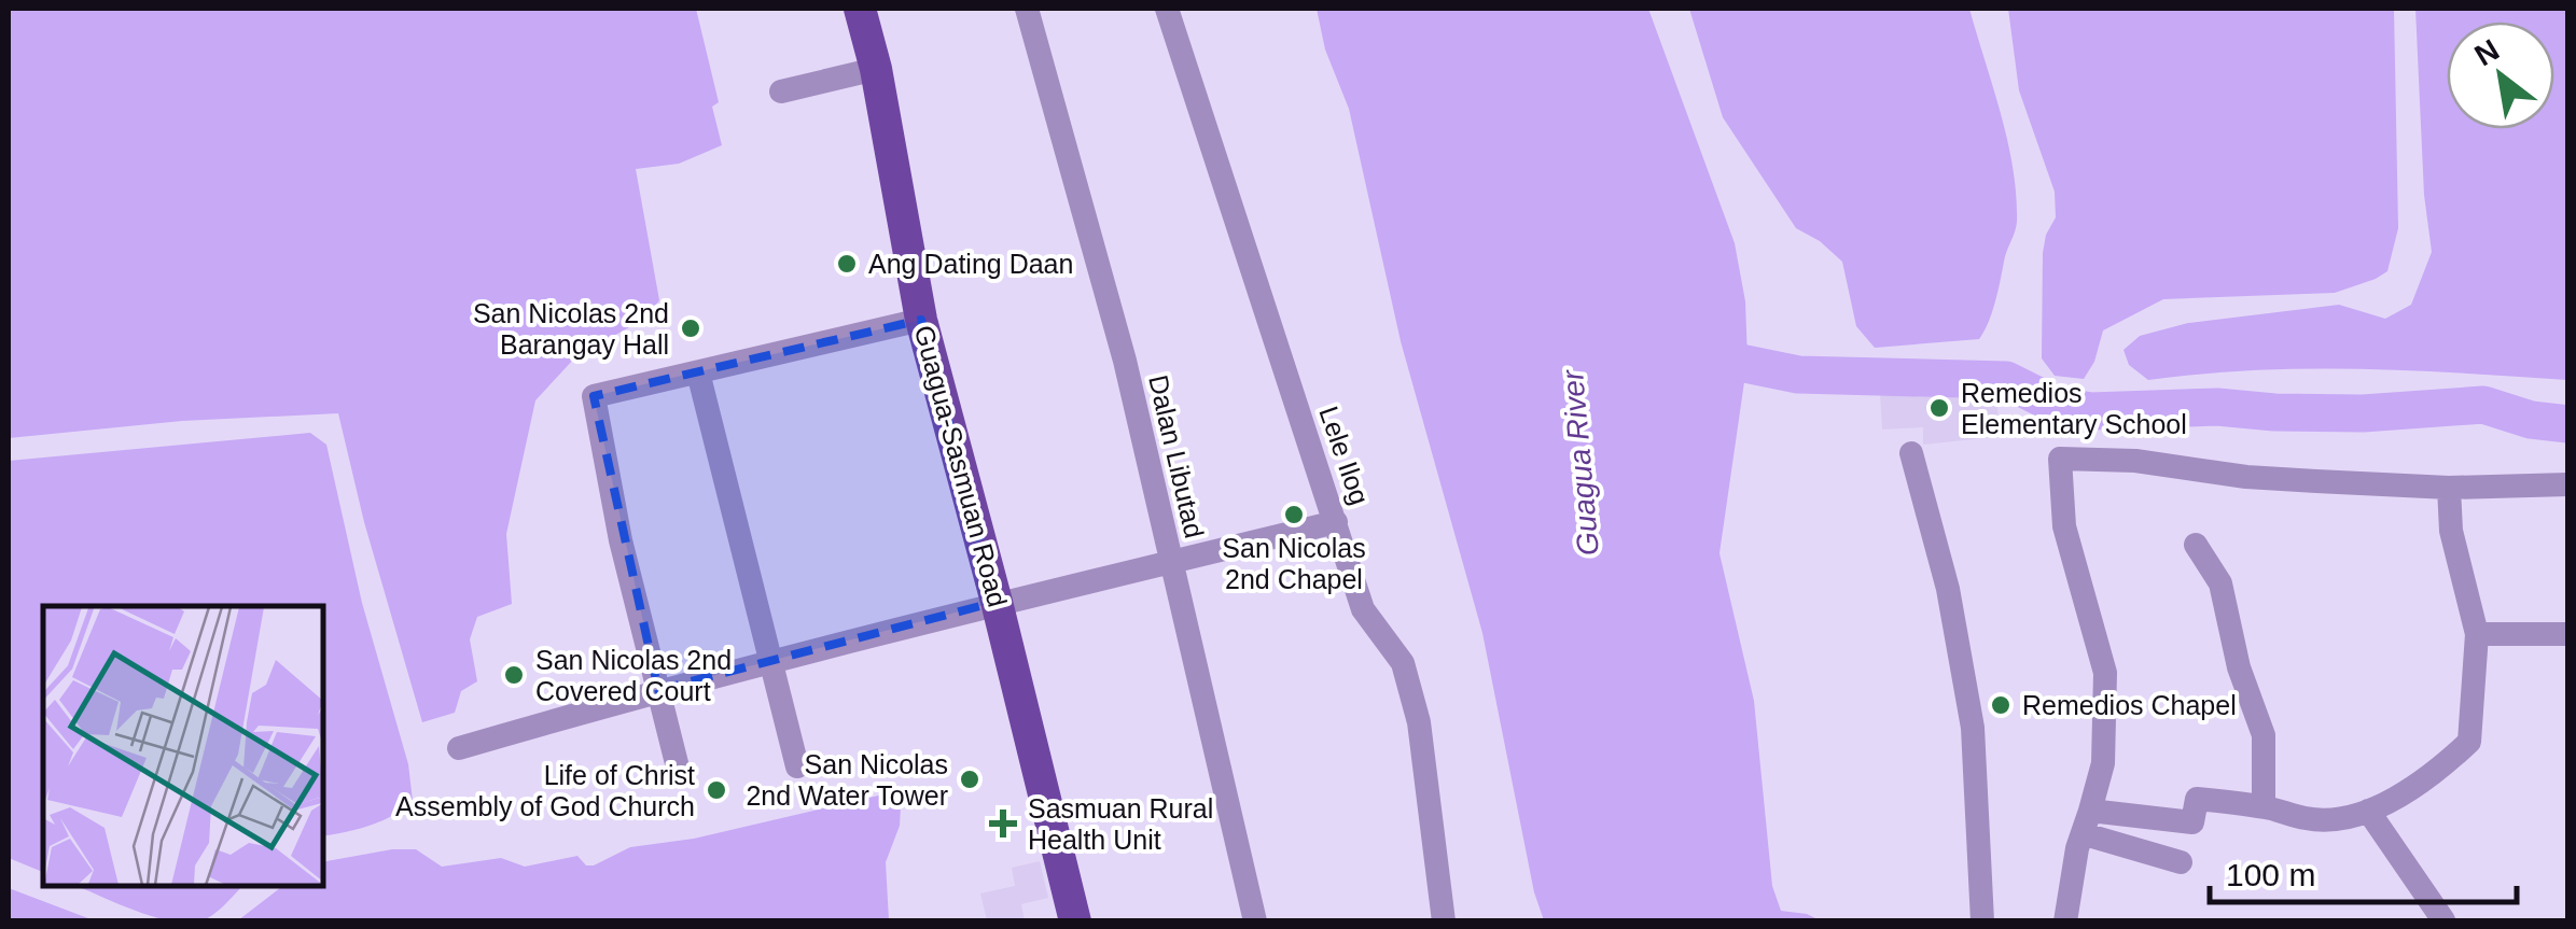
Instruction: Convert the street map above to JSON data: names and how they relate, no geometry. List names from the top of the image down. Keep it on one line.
{"streets":{"main road":["Guagua-Sasmuan Road"],"street":["Lele Ilog","Dalan Libutad"]},"water":["Guagua River"],"places":{"other":["Ang Dating Daan","San Nicolas 2nd Barangay Hall","Remedios Elementary School","San Nicolas 2nd Chapel","San Nicolas 2nd Covered Court","Remedios Chapel","San Nicolas 2nd Water Tower","Life of Christ Assembly of God Church"],"health":["Sasmuan Rural Health Unit"]},"scale_bar":"100 m","north":"top left"}
